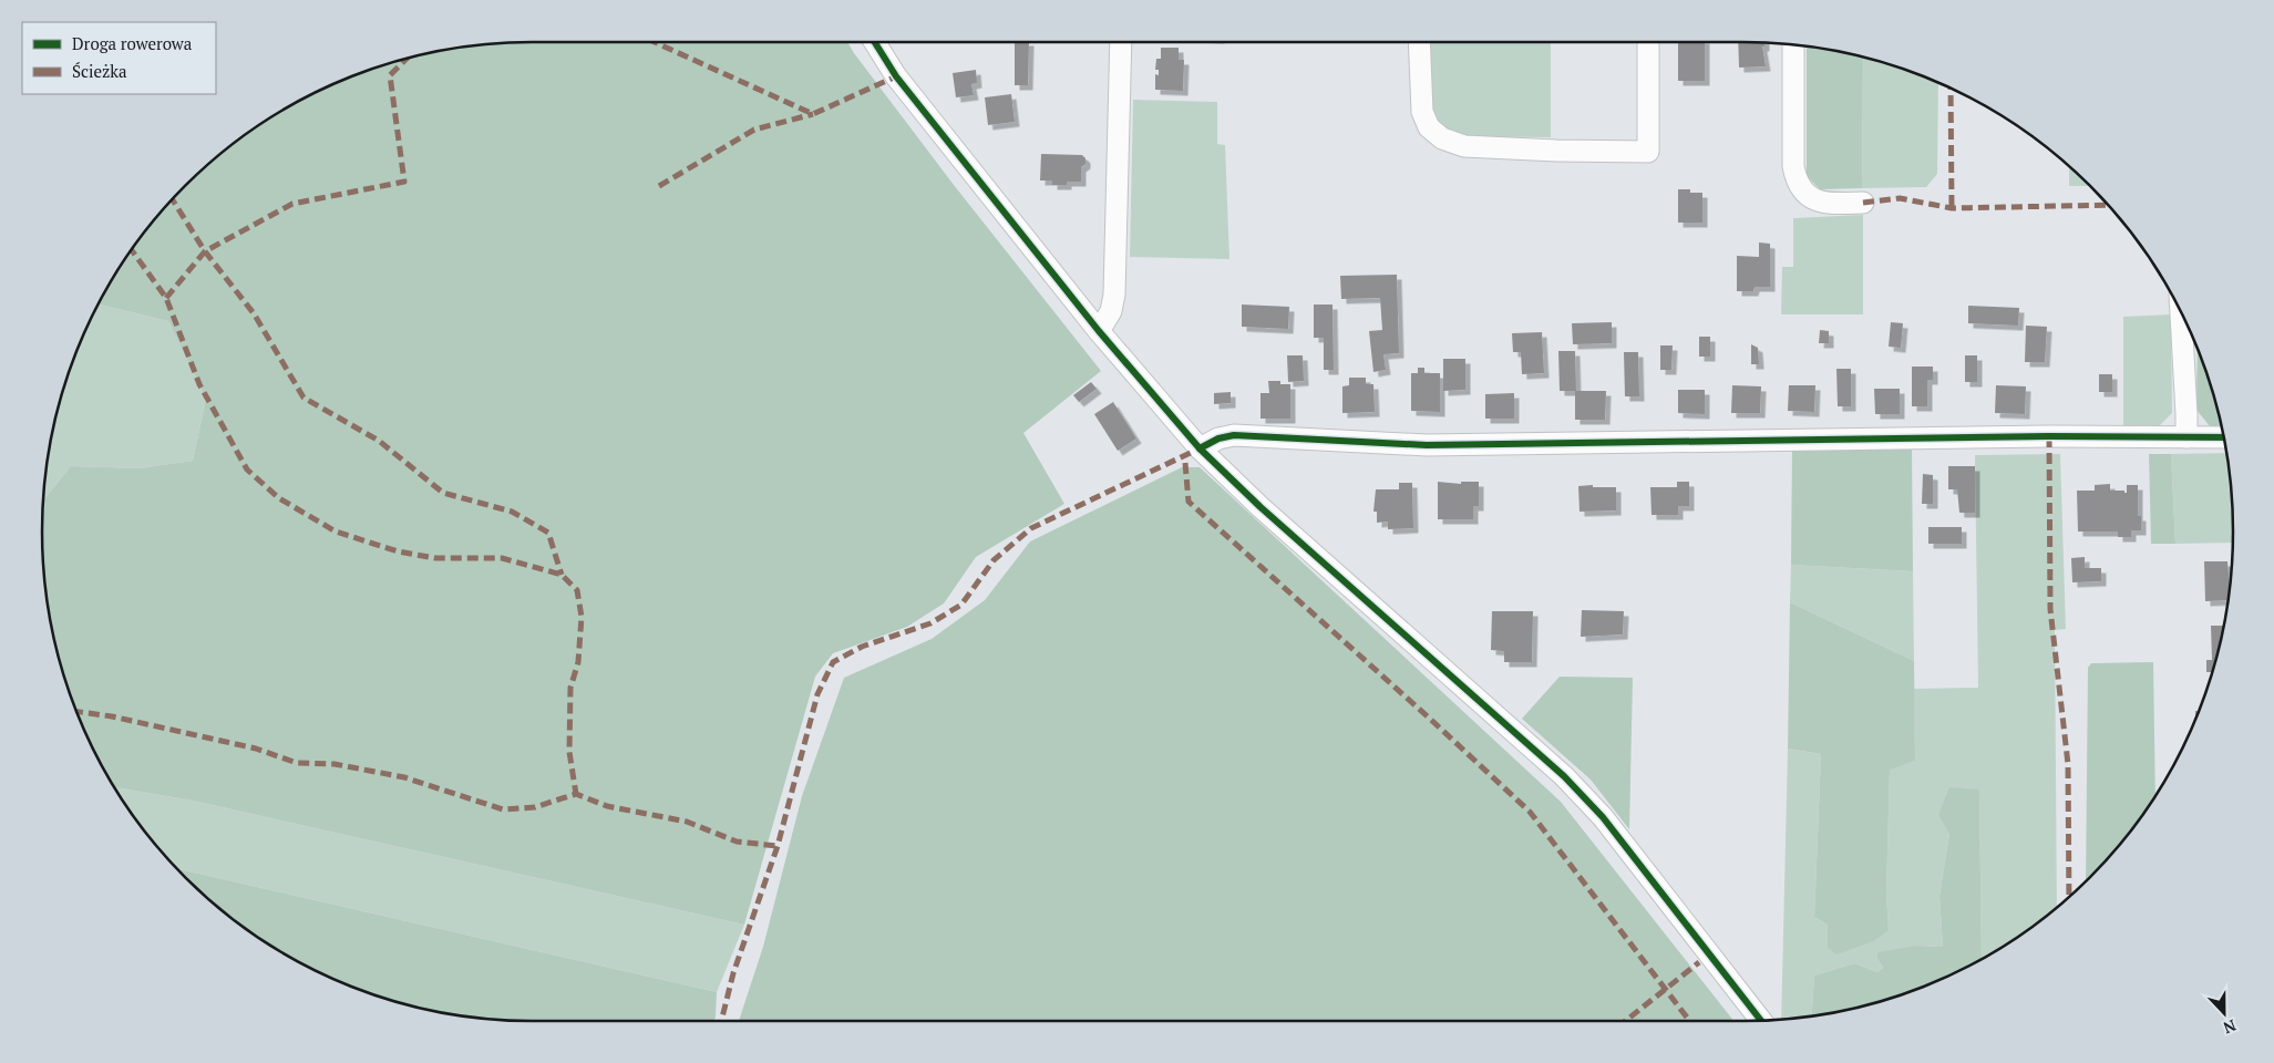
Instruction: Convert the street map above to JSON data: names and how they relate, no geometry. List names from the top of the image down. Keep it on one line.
{"legend":["Droga rowerowa","Ścieżka"],"north":"bottom"}
